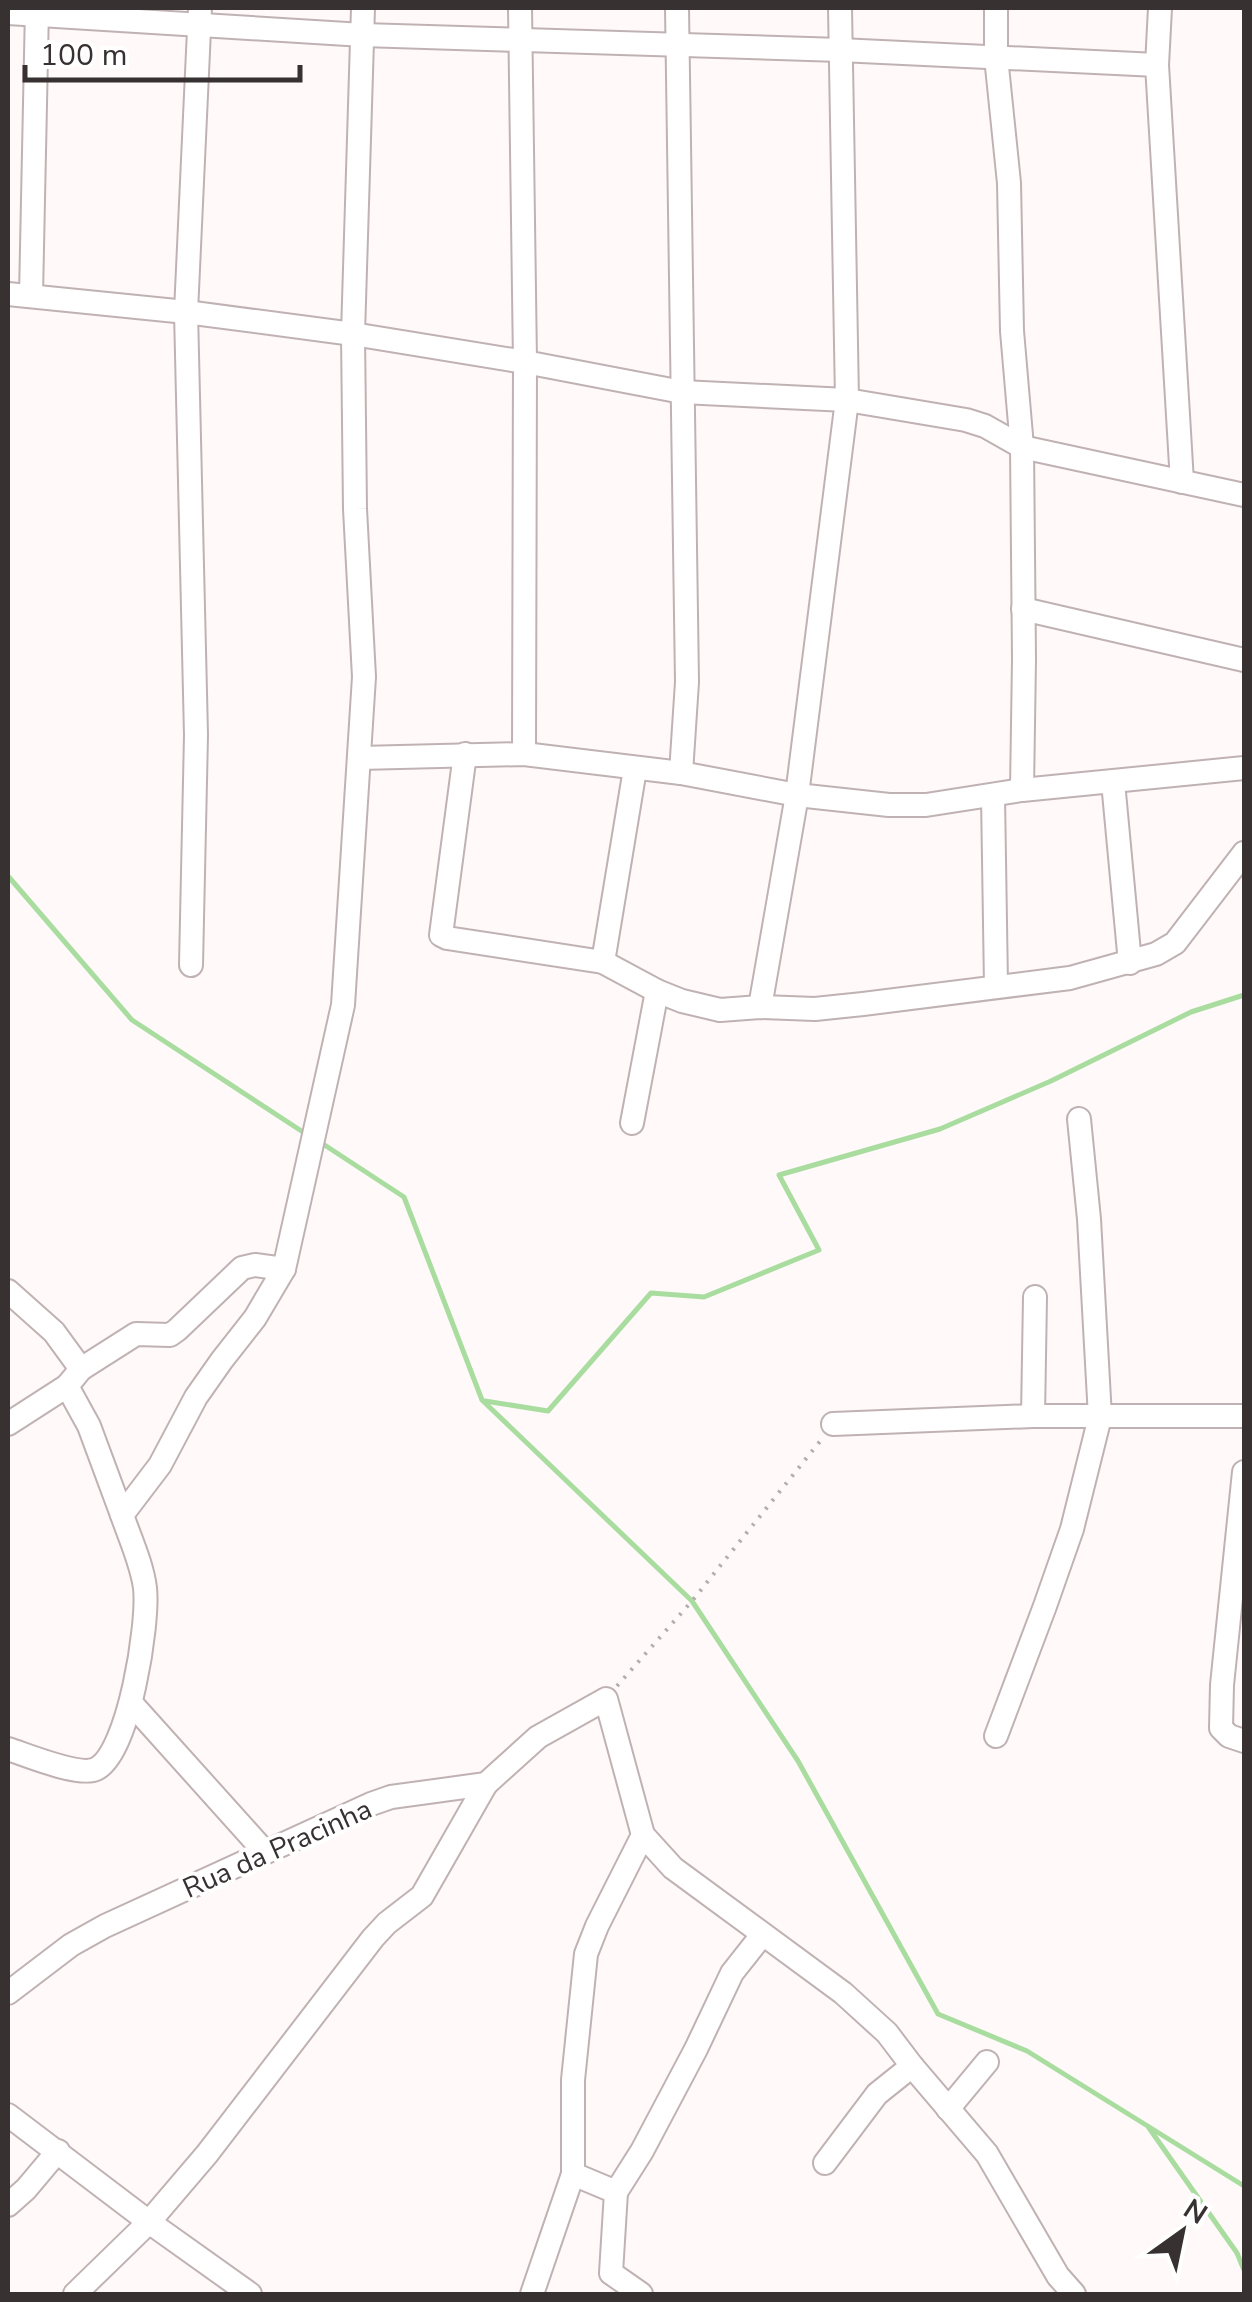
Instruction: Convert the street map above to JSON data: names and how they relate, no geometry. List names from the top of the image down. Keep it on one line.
{"streets":{"street":["Rua da Pracinha"]},"scale_bar":"100 m","north":"top right"}
